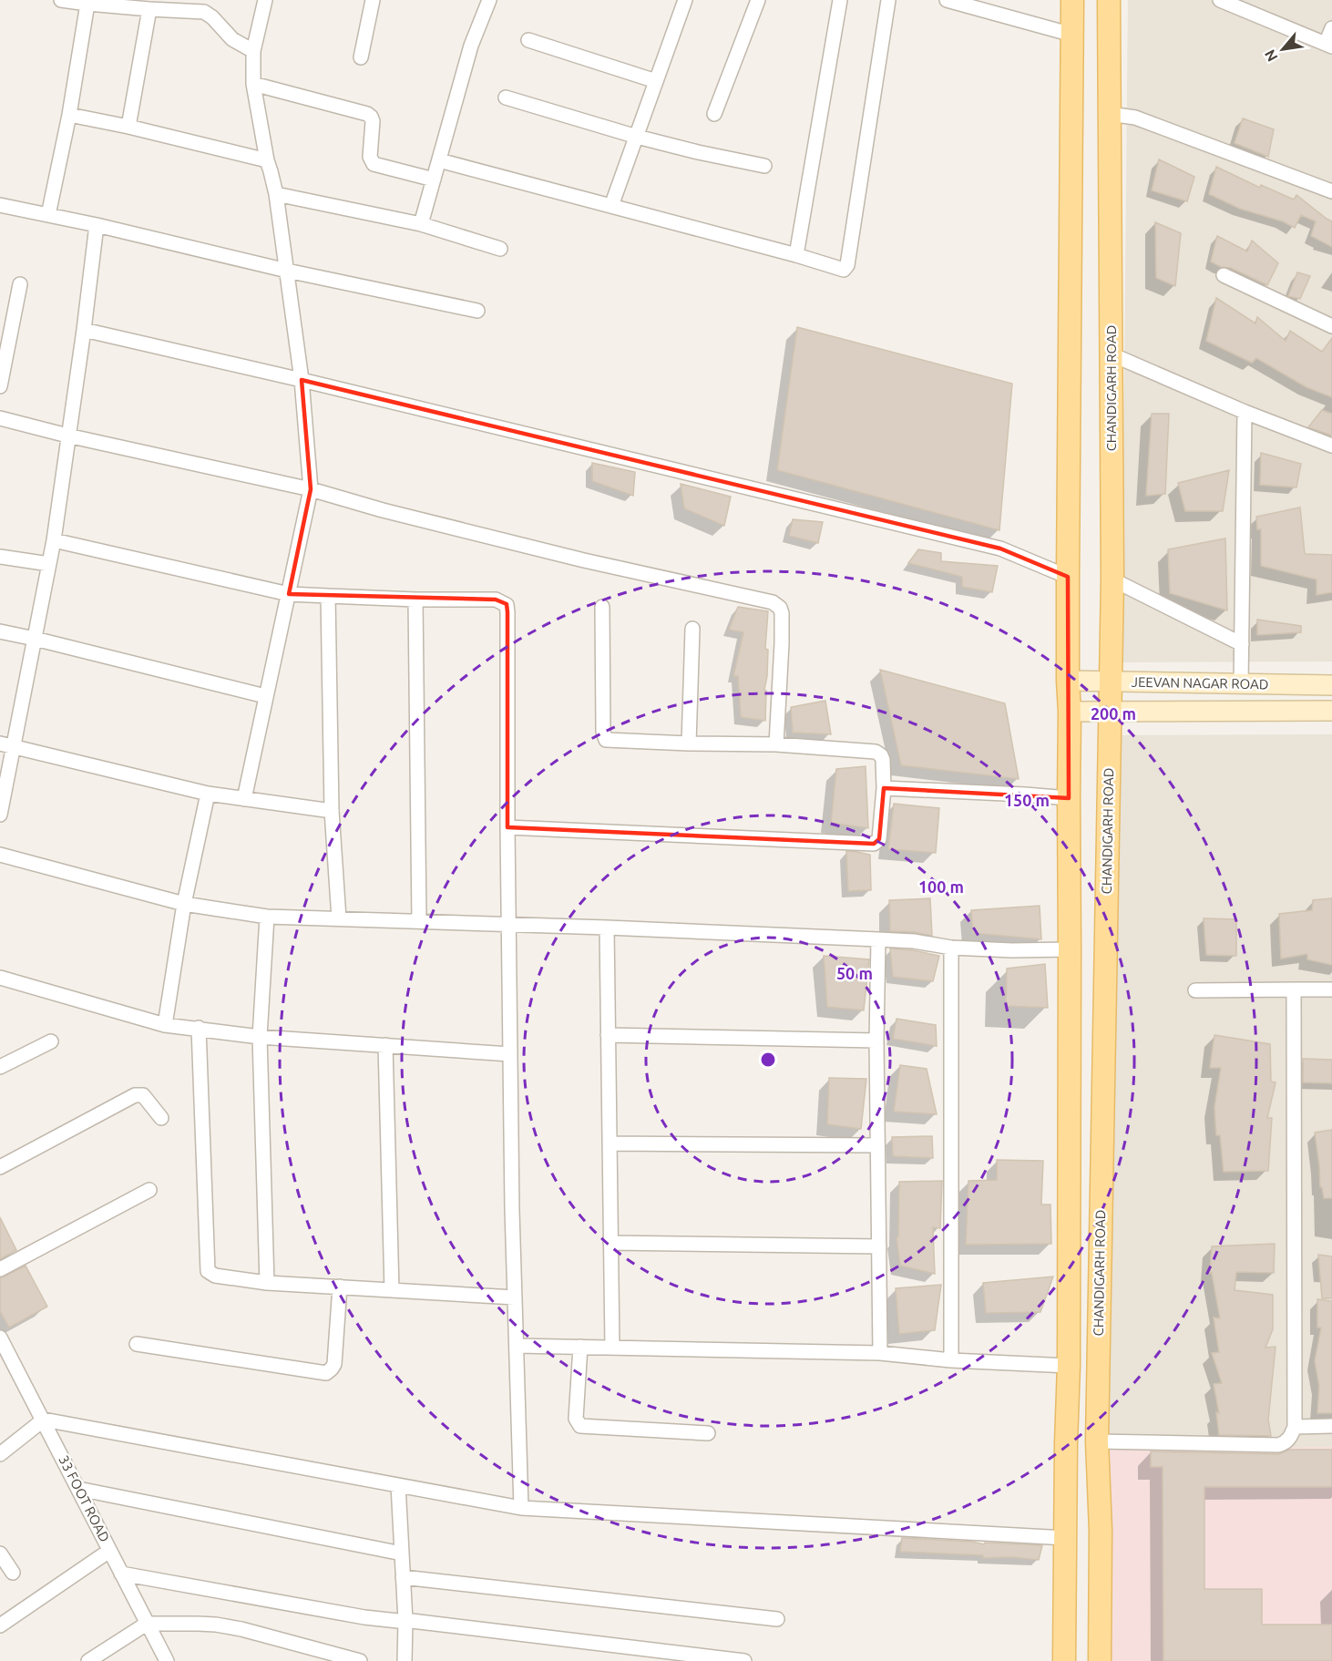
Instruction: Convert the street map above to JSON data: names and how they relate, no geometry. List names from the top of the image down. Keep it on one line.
{"streets":{"main road":["CHANDIGARH ROAD"],"street":["JEEVAN NAGAR ROAD","33 FOOT ROAD"]},"crossings":[["CHANDIGARH ROAD","JEEVAN NAGAR ROAD"]],"north":"bottom left","rings":["200 m","150 m","100 m","50 m"]}
